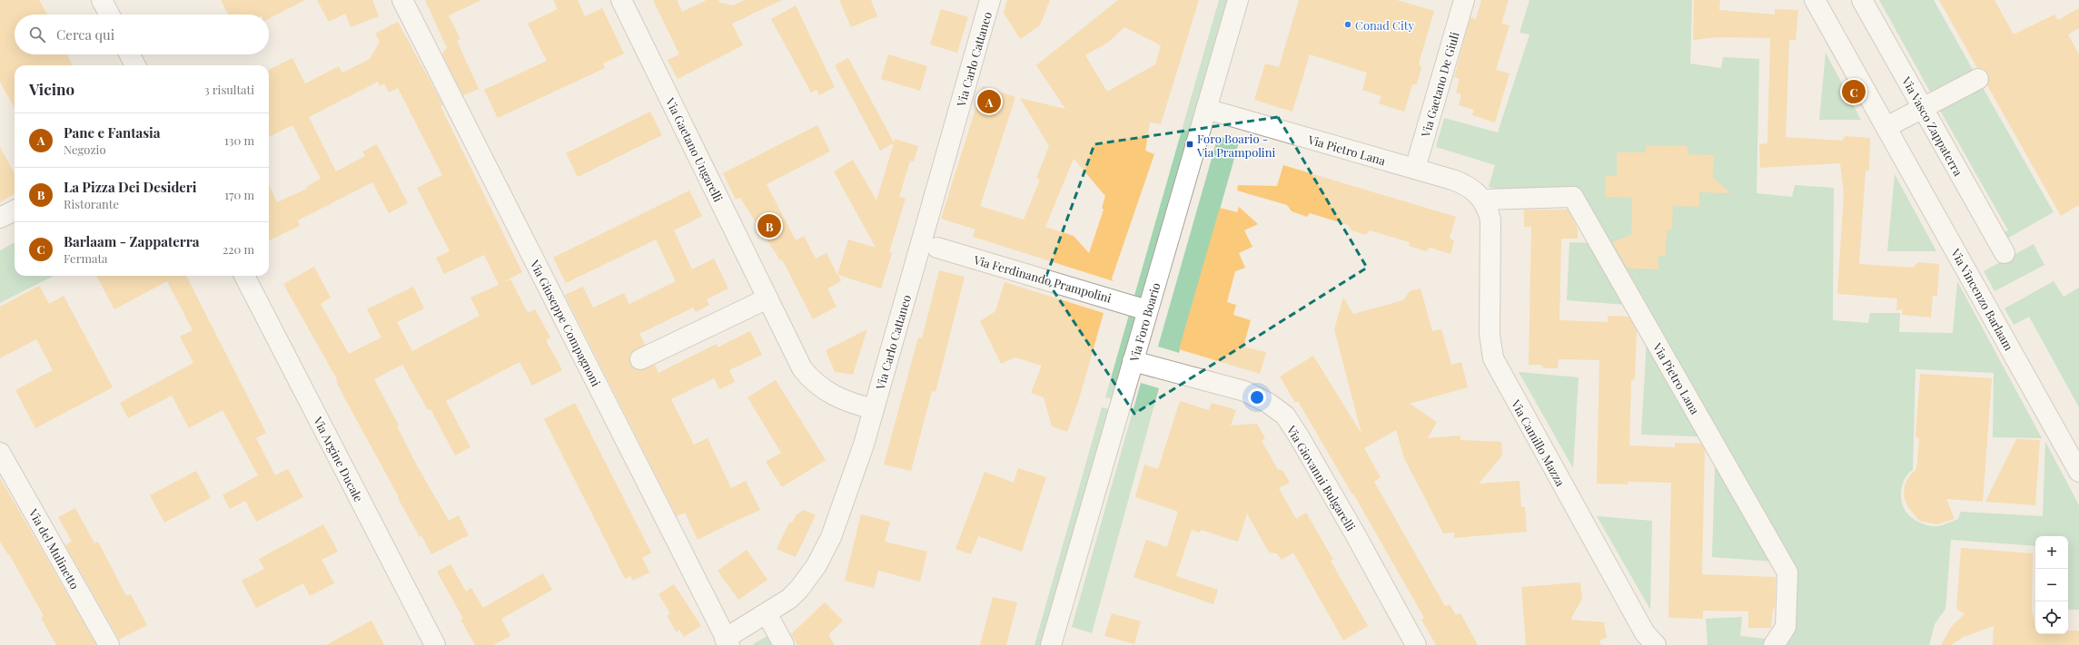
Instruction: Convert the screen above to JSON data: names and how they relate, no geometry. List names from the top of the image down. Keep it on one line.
{"streets":{"street":["Via Carlo Cattaneo","Via Gaetano De Giuli","Via Vasco Zappaterra","Via Gaetano Ungarelli","Via Pietro Lana","Via Ferdinando Prampolini","Via Vincenzo Barlaam","Via Foro Boario","Via Giuseppe Compagnoni","Via Camillo Mazza","Via Argine Ducale","Via Giovanni Bulgarelli","Via del Mulinetto"]},"crossings":[["Via Carlo Cattaneo","Via Gaetano Ungarelli"],["Via Carlo Cattaneo","Via Giuseppe Compagnoni"],["Via Gaetano De Giuli","Via Pietro Lana"],["Via Pietro Lana","Via Foro Boario"],["Via Pietro Lana","Via Camillo Mazza"],["Via Ferdinando Prampolini","Via Foro Boario"],["Via Foro Boario","Via Giovanni Bulgarelli"]],"places":{"other":["Conad City"],"transit":["Foro Boario - Via Prampolini"]},"page":{"search":"Cerca qui","heading":["Vicino","3 risultati"],"pins":["C","A","B"],"list":[{"mark":"A","name":"Pane e Fantasia","note":"Negozio","value":"130 m"},{"mark":"B","name":"La Pizza Dei Desideri","note":"Ristorante","value":"170 m"},{"mark":"C","name":"Barlaam - Zappaterra","note":"Fermata","value":"220 m"}],"map_buttons":["+","−"]}}
